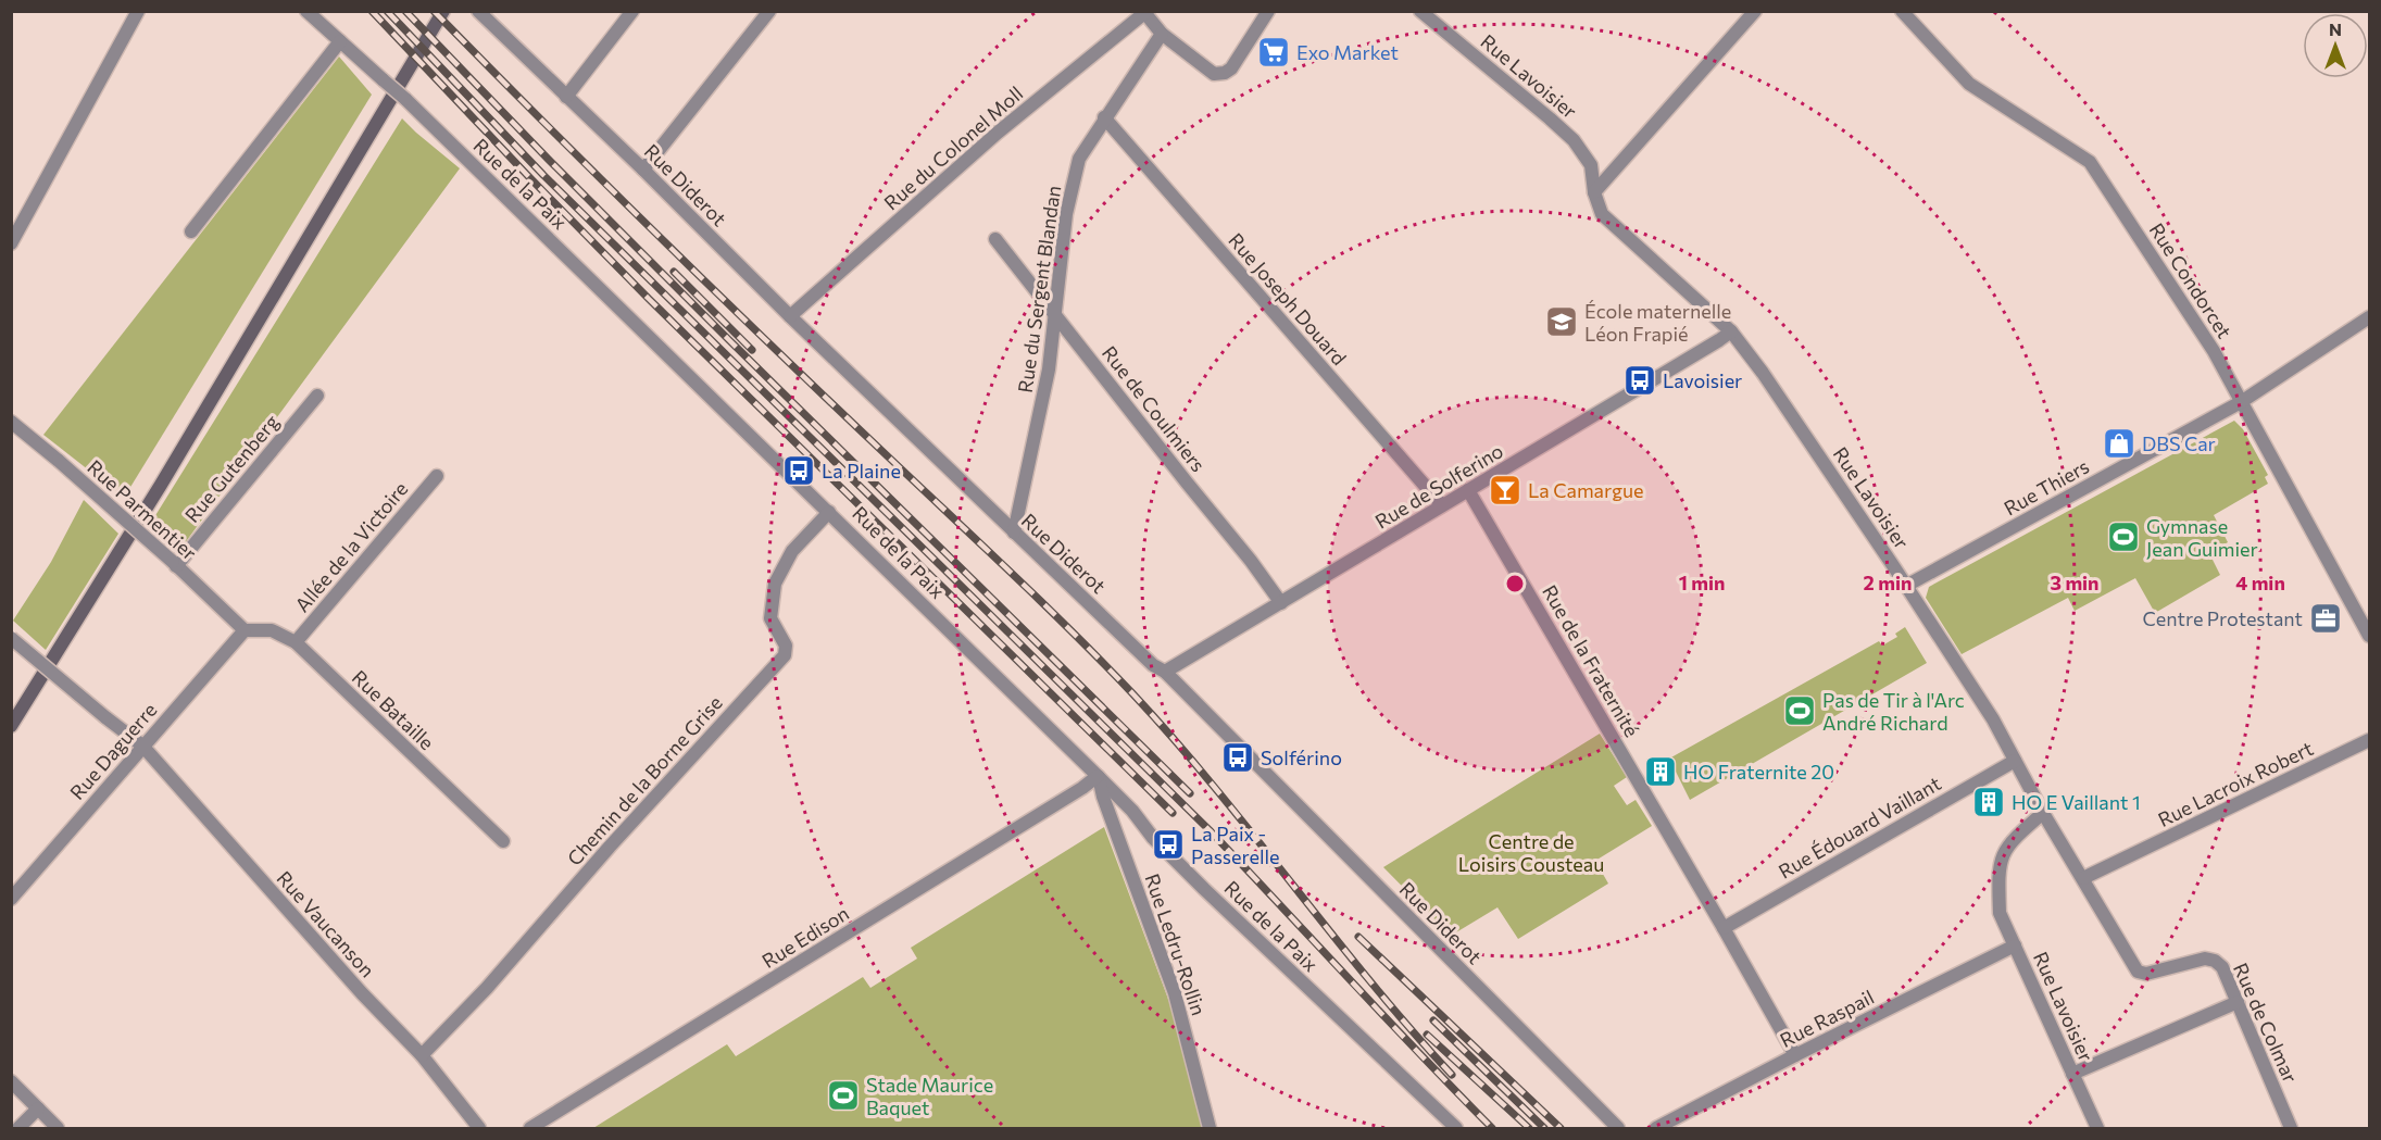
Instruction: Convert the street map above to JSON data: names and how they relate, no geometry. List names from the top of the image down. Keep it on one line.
{"streets":{"street":["Rue Lavoisier","Rue du Colonel Moll","Rue de la Paix","Rue Diderot","Rue Condorcet","Rue du Sergent Blandan","Rue Joseph Douard","Rue de Coulmiers","Rue Gutenberg","Rue de Solferino","Rue Thiers","Rue Parmentier","Allée de la Victoire","Rue de la Fraternité","Rue Bataille","Rue Daguerre","Chemin de la Borne Grise","Rue Lacroix Robert","Rue Édouard Vaillant","Rue Vaucanson","Rue Edison","Rue Ledru-Rollin","Rue Raspail","Rue de Colmar"]},"crossings":[["Rue Lavoisier","Rue de Solferino"],["Rue Lavoisier","Rue Thiers"],["Rue Lavoisier","Rue Édouard Vaillant"],["Rue Lavoisier","Rue Raspail"],["Rue Lavoisier","Rue de Colmar"],["Rue du Colonel Moll","Rue Diderot"],["Rue de la Paix","Chemin de la Borne Grise"],["Rue de la Paix","Rue Edison"],["Rue de la Paix","Rue Ledru-Rollin"],["Rue Diderot","Rue du Sergent Blandan"],["Rue Diderot","Rue de Solferino"],["Rue Condorcet","Rue Thiers"],["Rue du Sergent Blandan","Rue Joseph Douard"],["Rue du Sergent Blandan","Rue de Coulmiers"],["Rue Joseph Douard","Rue de Solferino"],["Rue de Coulmiers","Rue de Solferino"],["Rue Gutenberg","Rue Parmentier"],["Rue de Solferino","Rue de la Fraternité"],["Rue Parmentier","Rue Bataille"],["Rue Parmentier","Rue Daguerre"],["Allée de la Victoire","Rue Bataille"],["Rue de la Fraternité","Rue Édouard Vaillant"],["Rue de la Fraternité","Rue Raspail"],["Rue Bataille","Rue Daguerre"],["Rue Daguerre","Rue Vaucanson"],["Chemin de la Borne Grise","Rue Vaucanson"],["Rue Lacroix Robert","Rue de Colmar"],["Rue Edison","Rue Ledru-Rollin"]],"parks":["Centre de Loisirs Cousteau"],"places":{"supermarket":["Exo Market"],"school or university":["École maternelle Léon Frapié"],"bus stop":["Lavoisier","La Plaine","Solférino","La Paix - Passerelle"],"shop":["DBS Car"],"bar":["La Camargue"],"sports":["Gymnase Jean Guimier","Pas de Tir à l'Arc André Richard","Stade Maurice Baquet"],"office":["Centre Protestant"],"building":["HO Fraternite 20","HO E Vaillant 1"]},"north":"top","rings":["1 min","2 min","3 min","4 min"]}
